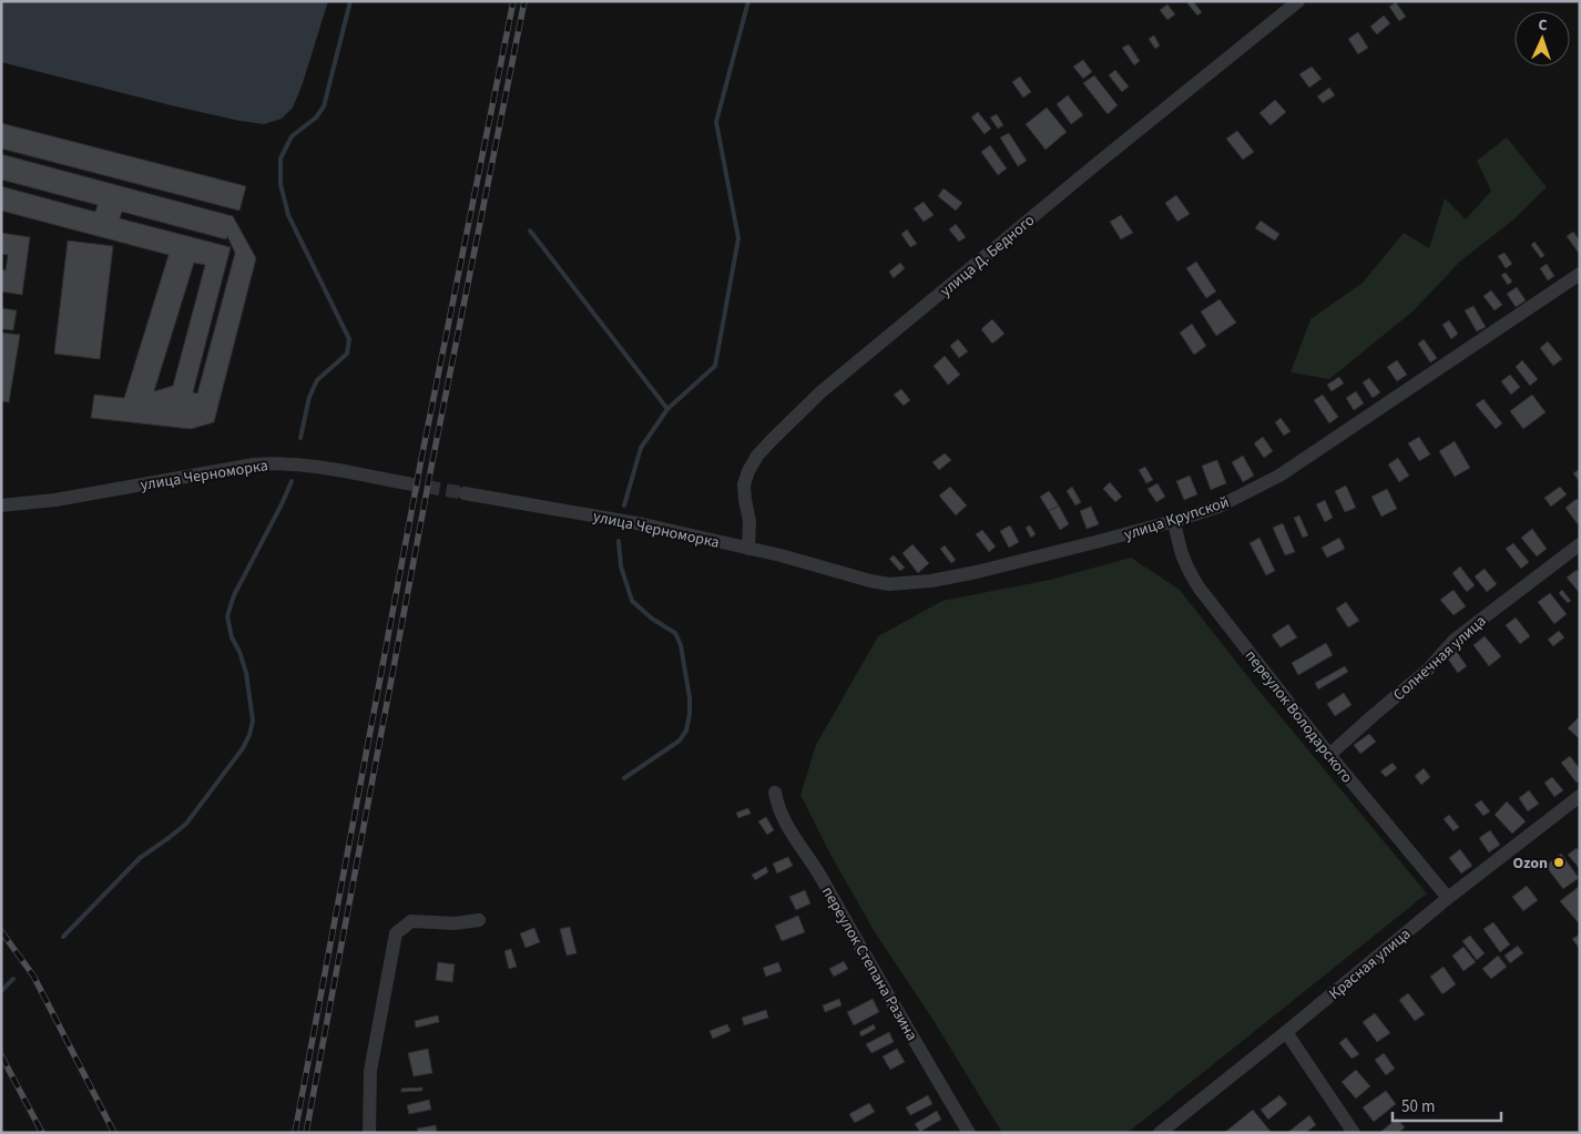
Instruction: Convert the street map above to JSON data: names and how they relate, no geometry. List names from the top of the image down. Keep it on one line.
{"streets":{"street":["улица Д. Бедного","улица Черноморка","улица Крупской","Солнечная улица","переулок Володарского","переулок Степана Разина","Красная улица"]},"crossings":[["улица Д. Бедного","улица Черноморка"],["улица Д. Бедного","улица Крупской"],["улица Черноморка","улица Крупской"],["улица Крупской","переулок Володарского"],["Солнечная улица","переулок Володарского"],["переулок Володарского","Красная улица"]],"places":["Ozon"],"scale_bar":"50 m","north":"top"}
